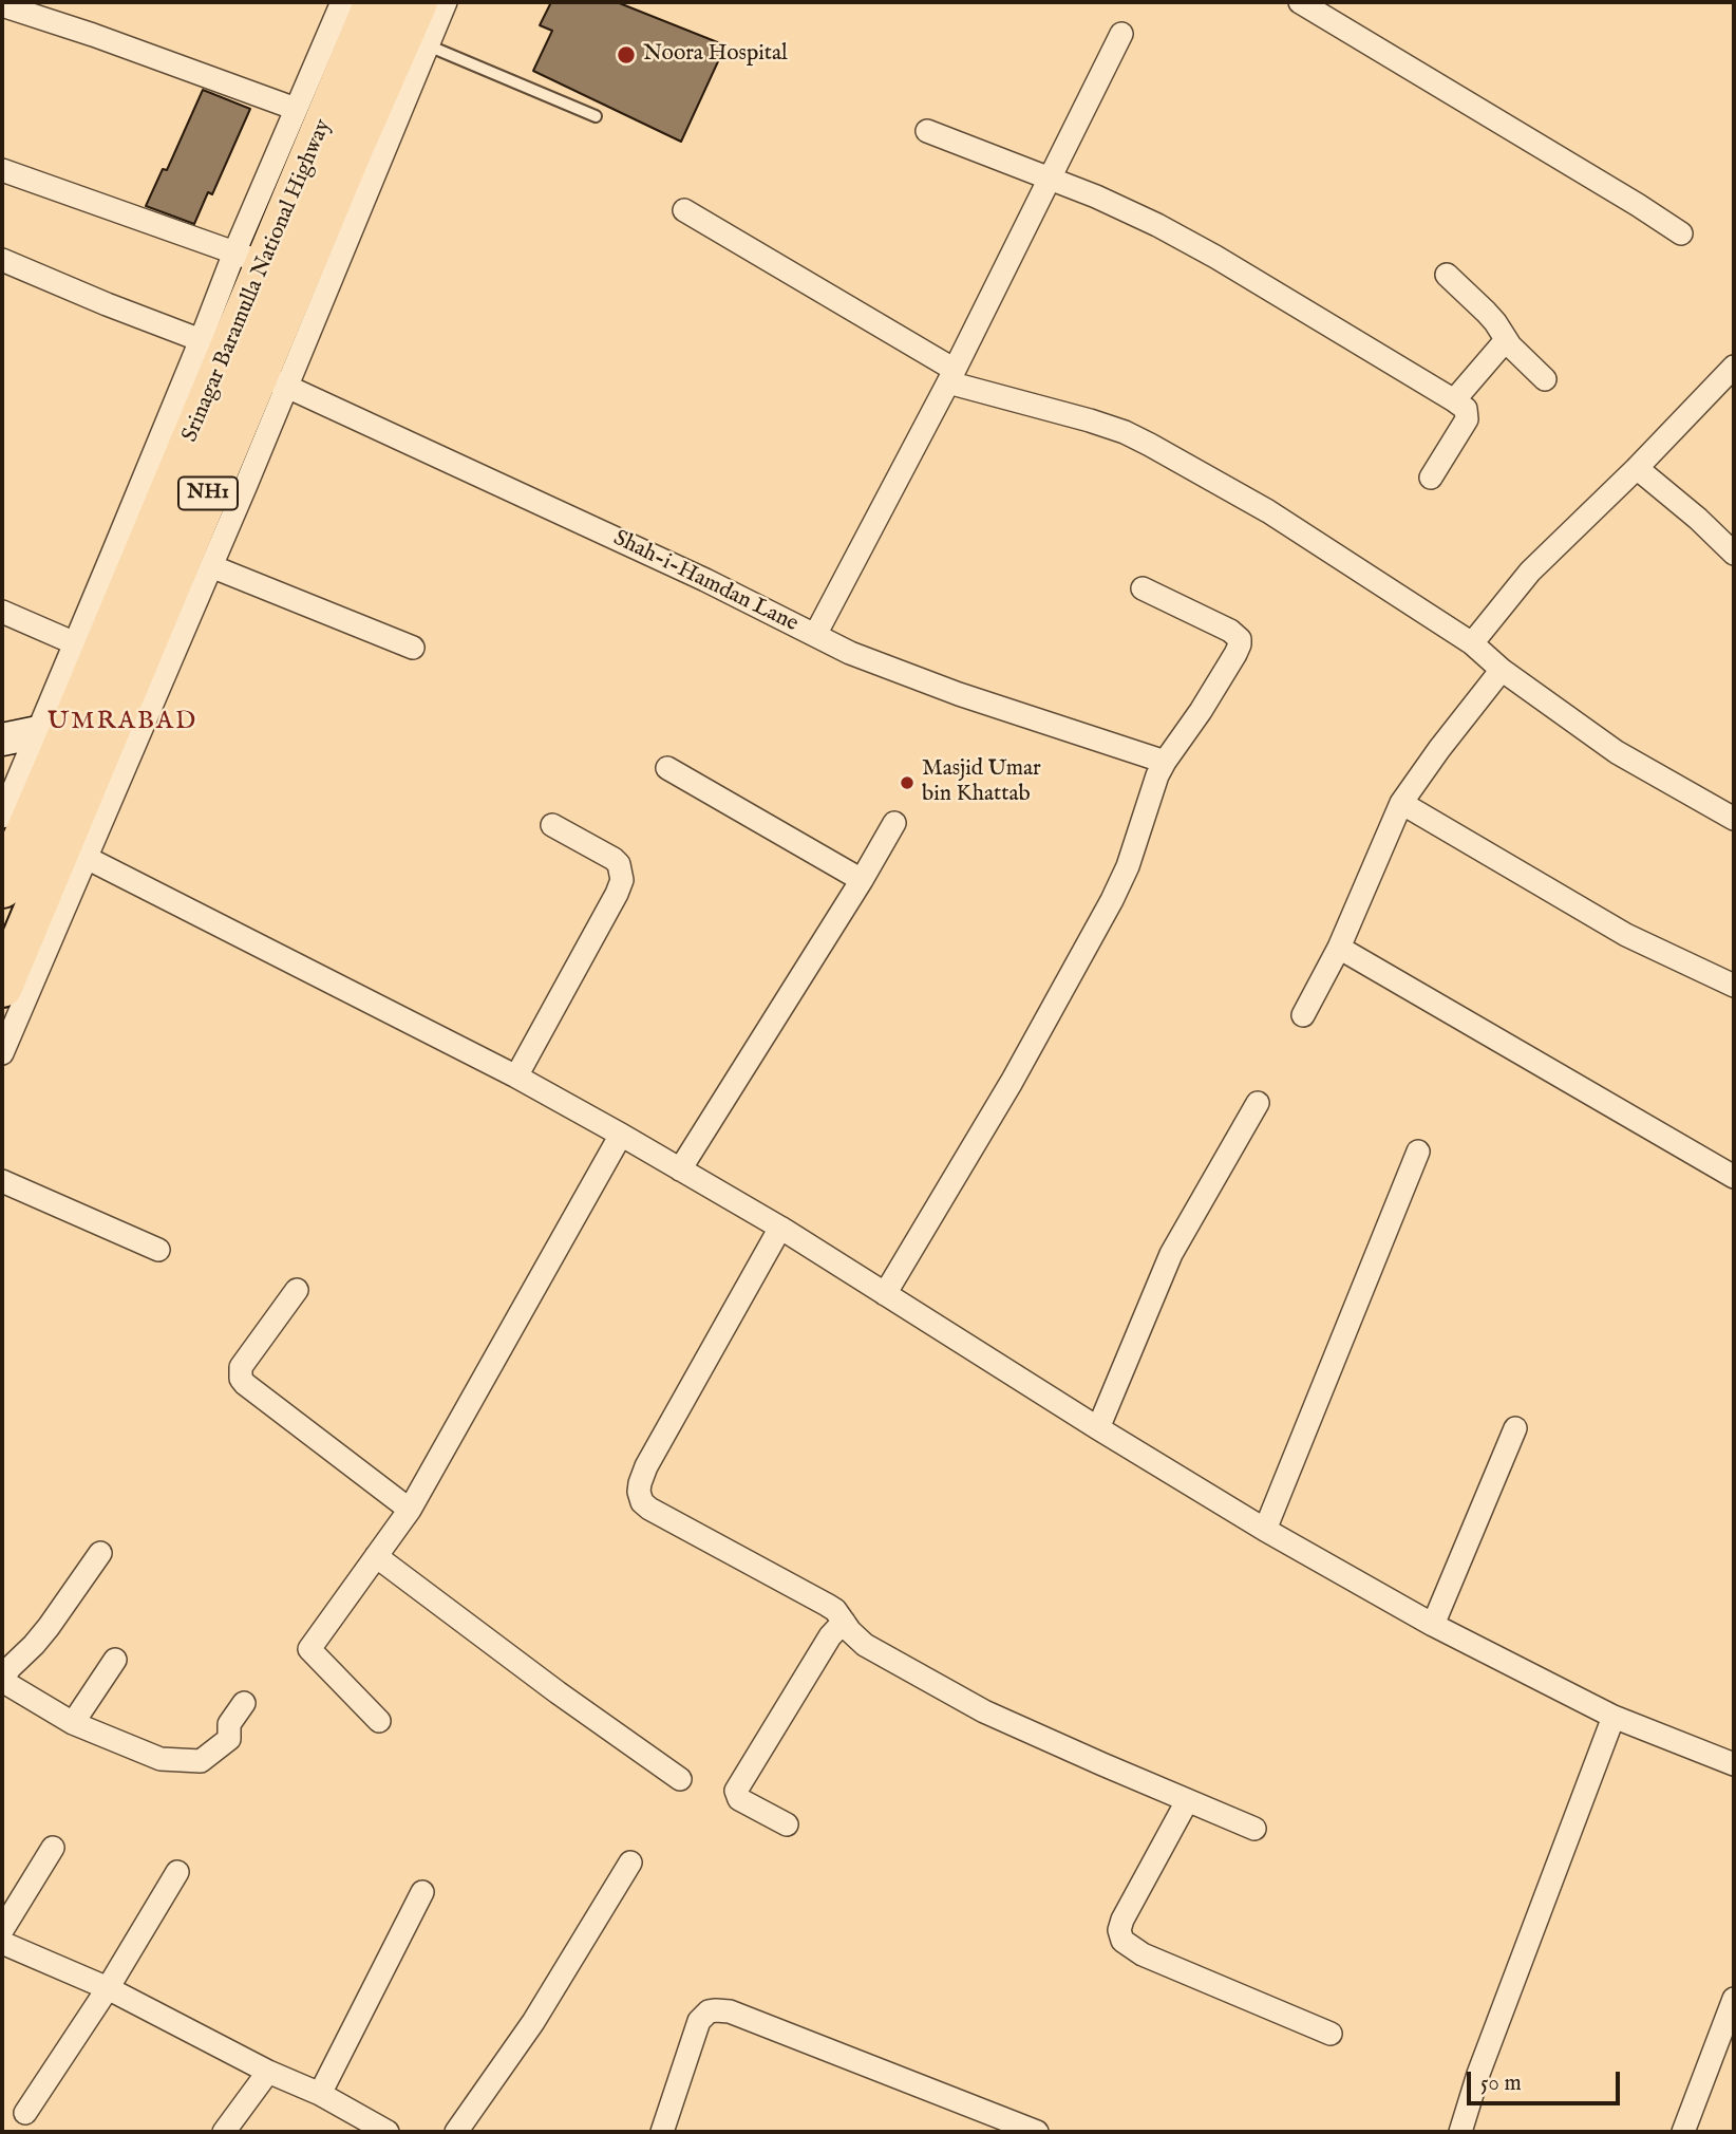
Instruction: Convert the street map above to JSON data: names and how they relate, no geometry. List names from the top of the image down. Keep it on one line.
{"streets":{"highway":["Srinagar Baramulla National Highway","NH1"],"street":["Shah-i-Hamdan Lane"]},"crossings":[["NH1","Shah-i-Hamdan Lane"]],"districts":["UMRABAD"],"places":["Noora Hospital","Masjid Umar bin Khattab"],"scale_bar":"50 m"}
